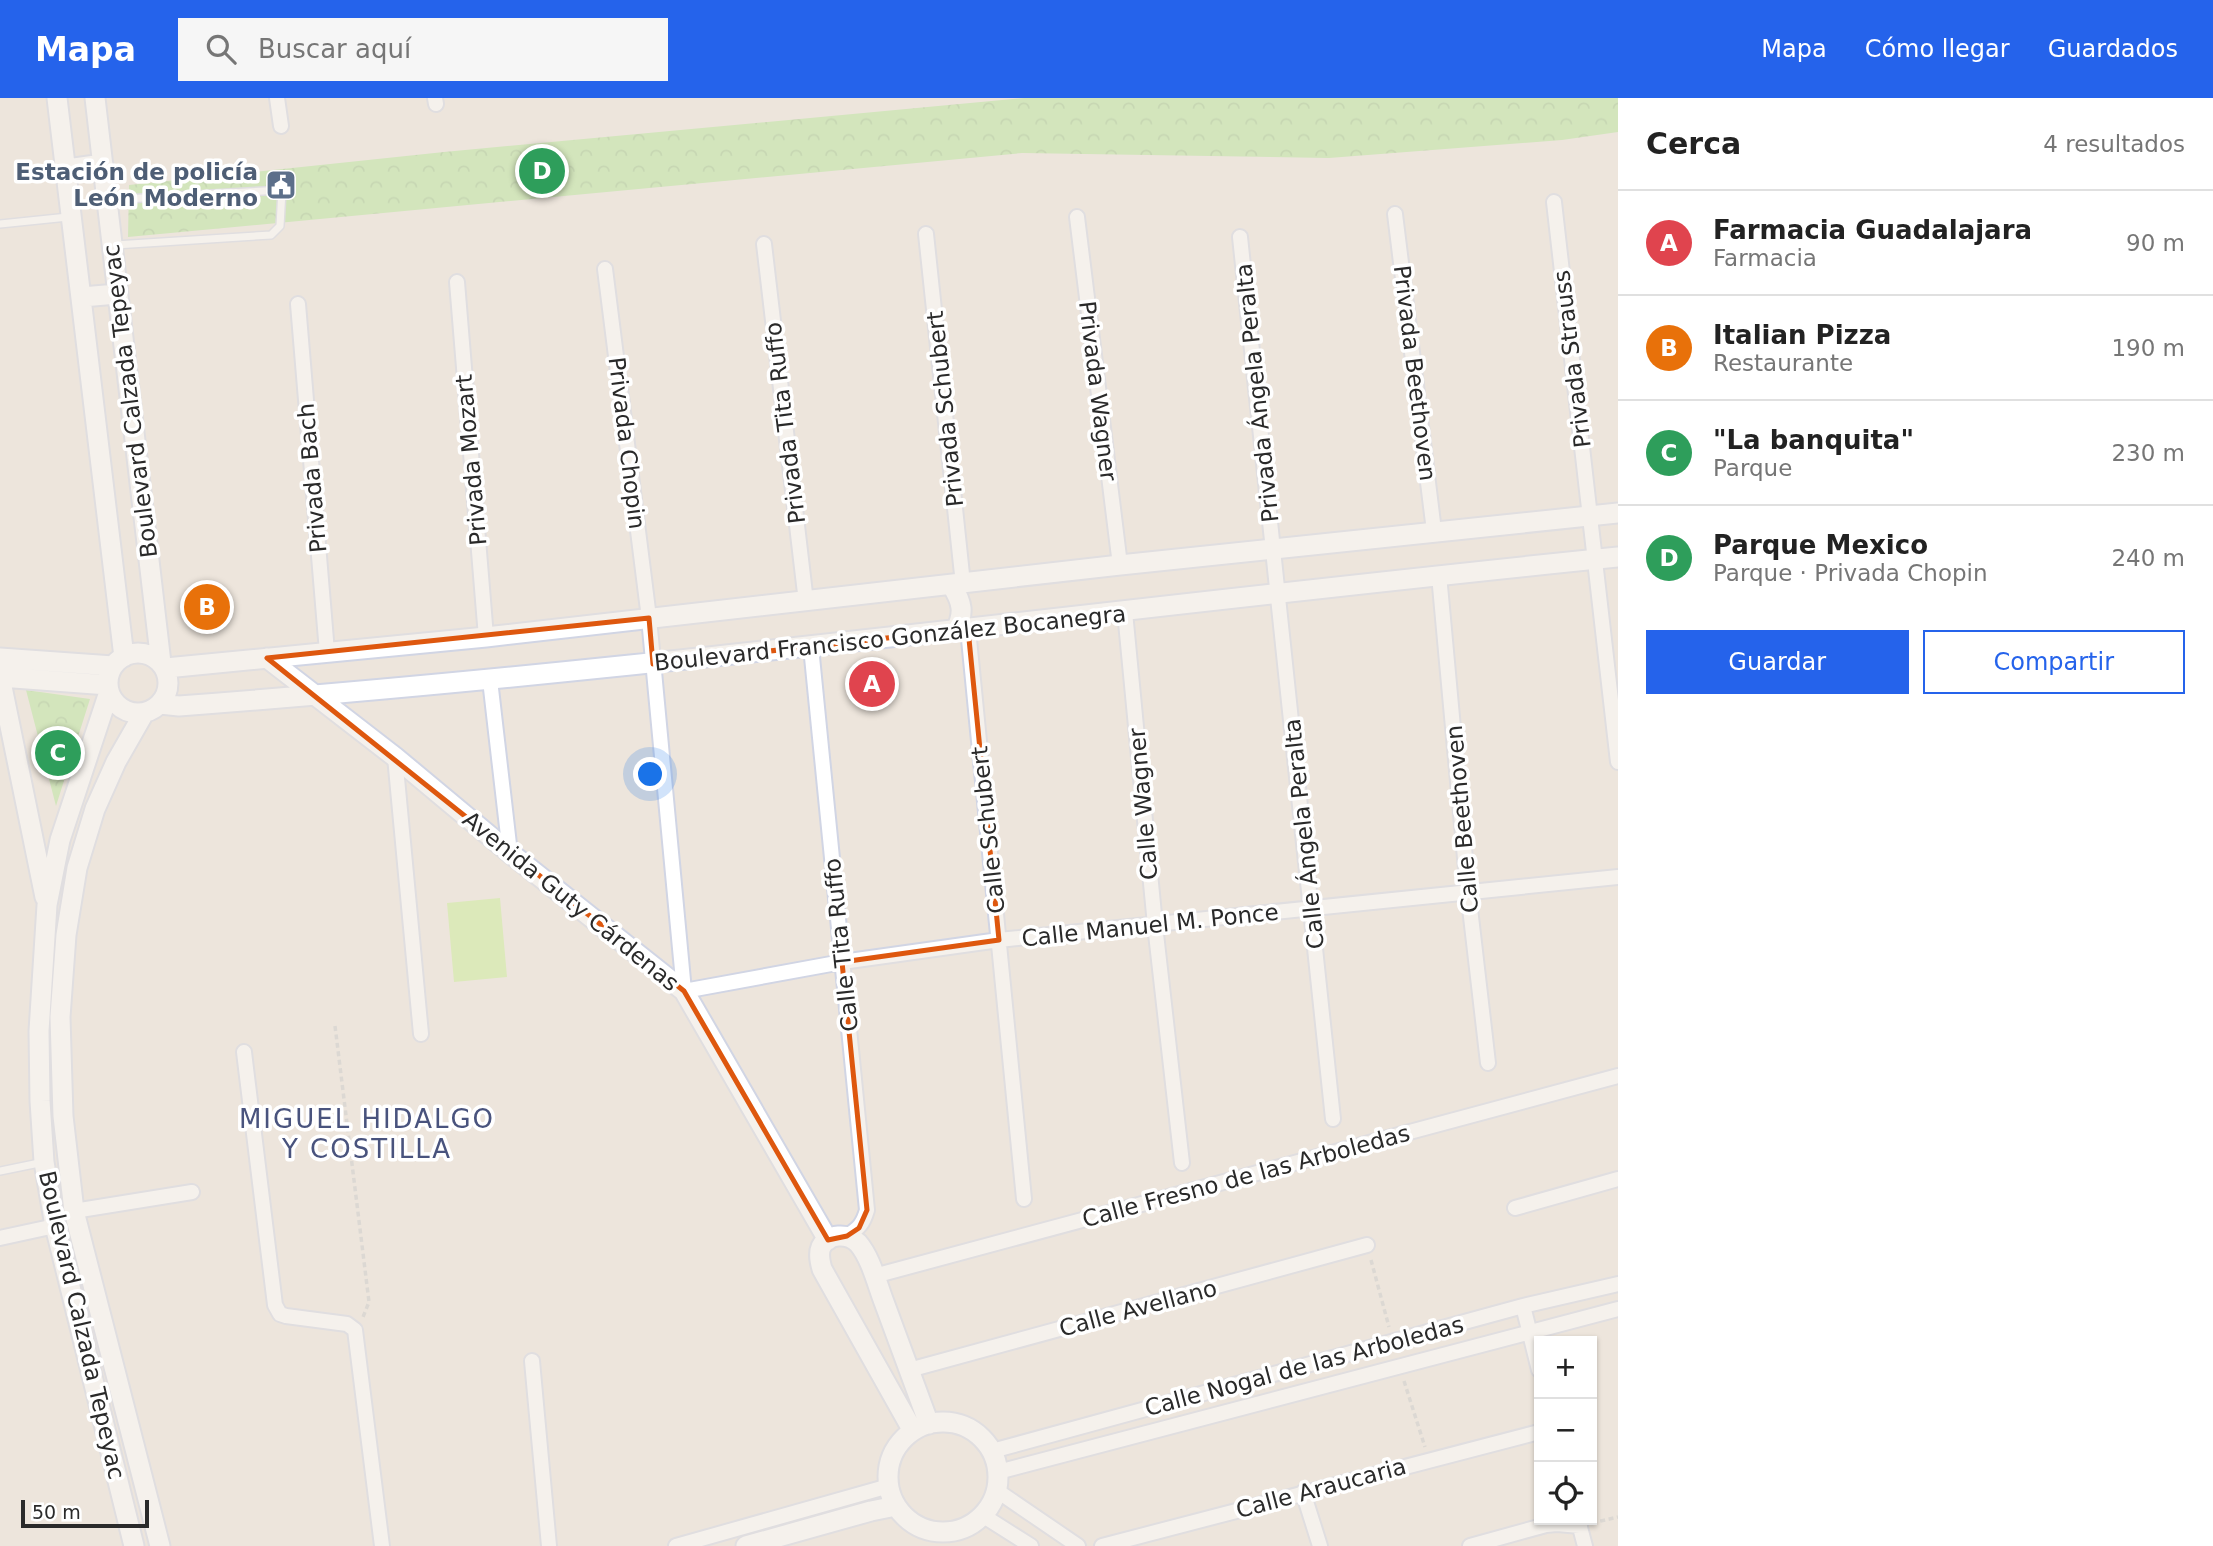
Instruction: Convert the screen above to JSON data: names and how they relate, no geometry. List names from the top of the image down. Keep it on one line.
{"streets":{"street":["Privada Strauss","Privada Beethoven","Privada Wagner","Privada Ángela Peralta","Boulevard Calzada Tepeyac","Privada Schubert","Privada Tita Ruffo","Privada Chopin","Privada Mozart","Privada Bach","Boulevard Francisco González Bocanegra","Calle Wagner","Calle Beethoven","Calle Schubert","Calle Ángela Peralta","Avenida Guty Cárdenas","Calle Manuel M. Ponce","Calle Tita Ruffo","Calle Fresno de las Arboledas","Calle Avellano","Calle Nogal de las Arboledas","Calle Araucaria"]},"crossings":[["Privada Strauss","Boulevard Francisco González Bocanegra"],["Privada Beethoven","Boulevard Francisco González Bocanegra"],["Privada Wagner","Boulevard Francisco González Bocanegra"],["Privada Ángela Peralta","Boulevard Francisco González Bocanegra"],["Privada Ángela Peralta","Calle Ángela Peralta"],["Boulevard Calzada Tepeyac","Boulevard Francisco González Bocanegra"],["Privada Schubert","Boulevard Francisco González Bocanegra"],["Privada Tita Ruffo","Boulevard Francisco González Bocanegra"],["Privada Chopin","Boulevard Francisco González Bocanegra"],["Privada Chopin","Avenida Guty Cárdenas"],["Privada Chopin","Calle Manuel M. Ponce"],["Privada Mozart","Boulevard Francisco González Bocanegra"],["Privada Bach","Boulevard Francisco González Bocanegra"],["Boulevard Francisco González Bocanegra","Calle Wagner"],["Boulevard Francisco González Bocanegra","Calle Beethoven"],["Boulevard Francisco González Bocanegra","Calle Schubert"],["Boulevard Francisco González Bocanegra","Calle Ángela Peralta"],["Boulevard Francisco González Bocanegra","Avenida Guty Cárdenas"],["Boulevard Francisco González Bocanegra","Calle Tita Ruffo"],["Calle Wagner","Calle Manuel M. Ponce"],["Calle Beethoven","Calle Manuel M. Ponce"],["Calle Schubert","Calle Manuel M. Ponce"],["Calle Ángela Peralta","Calle Manuel M. Ponce"],["Avenida Guty Cárdenas","Calle Manuel M. Ponce"],["Avenida Guty Cárdenas","Calle Tita Ruffo"],["Avenida Guty Cárdenas","Calle Fresno de las Arboledas"],["Avenida Guty Cárdenas","Calle Avellano"],["Avenida Guty Cárdenas","Calle Nogal de las Arboledas"],["Calle Manuel M. Ponce","Calle Tita Ruffo"]],"districts":["MIGUEL HIDALGO Y COSTILLA"],"places":{"public building":["Estación de policía León Moderno"]},"scale_bar":"50 m","page":{"header":"Mapa","search":"Buscar aquí","nav":["Mapa","Cómo llegar","Guardados"],"heading":["Cerca","4 resultados"],"pins":["D","B","A","C"],"list":[{"mark":"A","name":"Farmacia Guadalajara","note":"Farmacia","value":"90 m"},{"mark":"B","name":"Italian Pizza","note":"Restaurante","value":"190 m"},{"mark":"C","name":"\"La banquita\"","note":"Parque","value":"230 m"},{"mark":"D","name":"Parque Mexico","note":"Parque · Privada Chopin","value":"240 m"}],"buttons":["Guardar","Compartir"],"map_buttons":["+","−"],"scale":"50 m"}}
